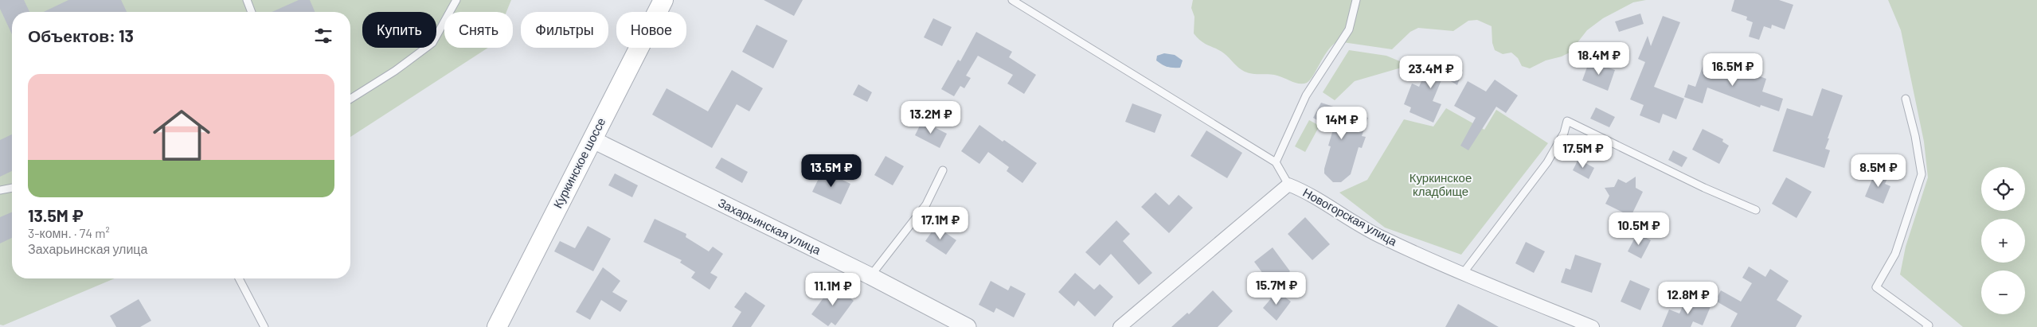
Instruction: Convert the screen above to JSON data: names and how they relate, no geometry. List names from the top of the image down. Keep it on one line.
{"streets":{"main road":["Куркинское шоссе"],"street":["Новогорская улица","Захарьинская улица"]},"crossings":[["Куркинское шоссе","Захарьинская улица"]],"parks":["Куркинское кладбище"],"page":{"chip":["Купить","Снять","Фильтры","Новое"],"heading":"Объектов: 13","price":["18.4M ₽","16.5M ₽","23.4M ₽","13.2M ₽","14M ₽","17.5M ₽","13.5M ₽","8.5M ₽","17.1M ₽","10.5M ₽","15.7M ₽","11.1M ₽","12.8M ₽"],"list":[{"name":"13.5M ₽","note":"3-комн. · 74 m² · Захарьинская улица"}],"map_buttons":["+","−"]}}
